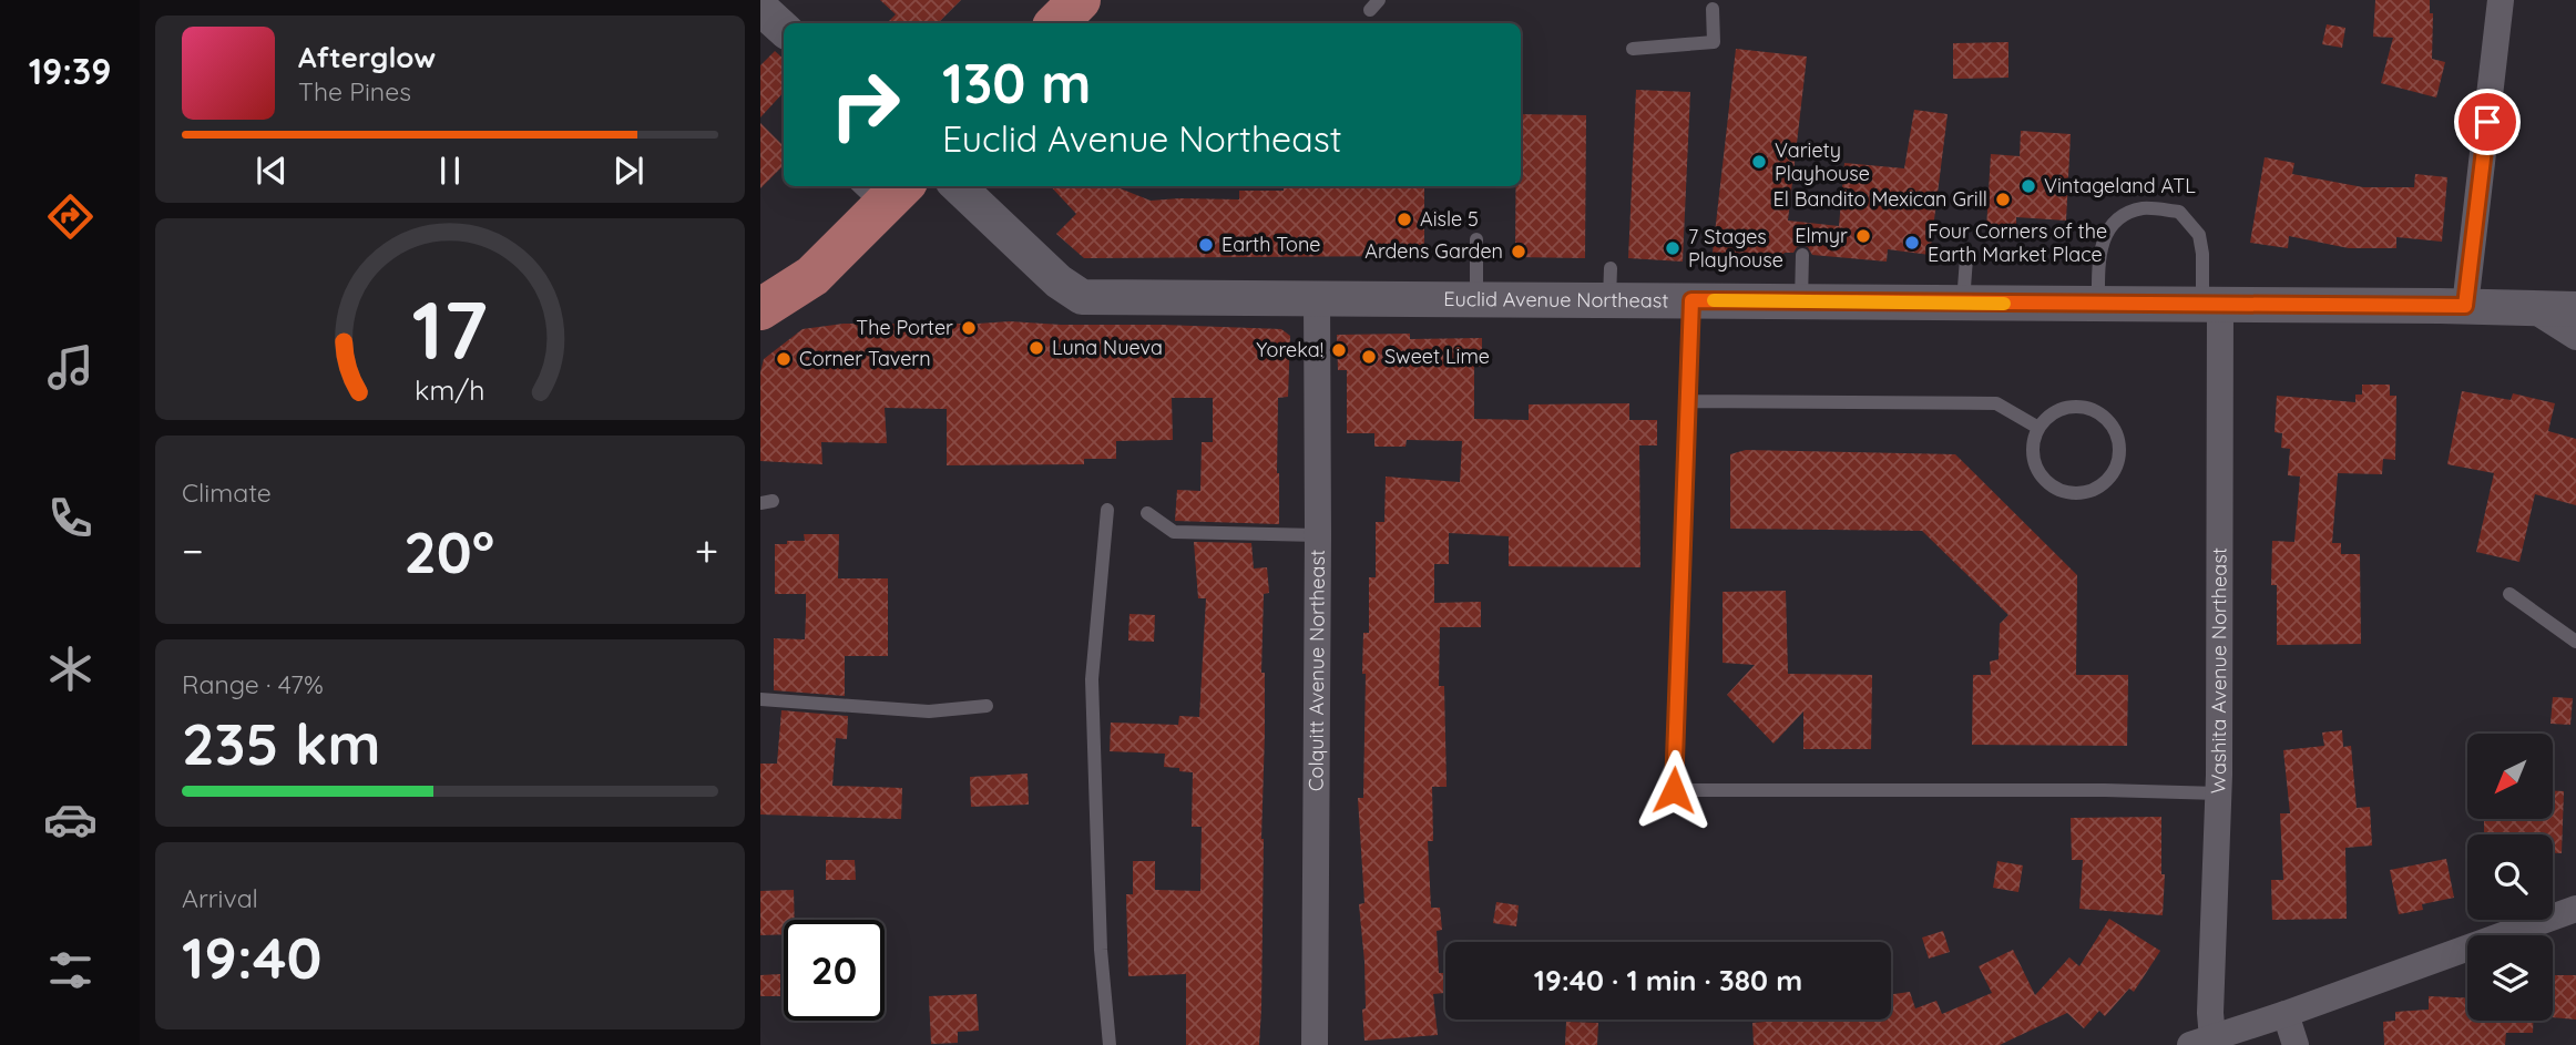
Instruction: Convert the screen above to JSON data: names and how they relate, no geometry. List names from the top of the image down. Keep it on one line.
{"streets":{"street":["Euclid Avenue Northeast","Colquitt Avenue Northeast","Washita Avenue Northeast"]},"crossings":[["Euclid Avenue Northeast","Colquitt Avenue Northeast"],["Euclid Avenue Northeast","Washita Avenue Northeast"]],"places":["Variety Playhouse","Vintageland ATL","El Bandito Mexican Grill","Aisle 5","Elmyr","Four Corners of the Earth Market Place","Earth Tone","7 Stages Playhouse","Ardens Garden","The Porter","Luna Nueva","Yoreka!","Sweet Lime","Corner Tavern"],"north":"bottom left","page":{"tabs":"19:39","turn":["130 m","Euclid Avenue Northeast"],"song":["Afterglow","The Pines"],"tile":["Climate",["Range · 47%","235 km"],["Arrival","19:40"]],"heat":["−","20°","+"],"limit":"20","trip":"19:40 · 1 min · 380 m","gauge":["17","km/h"]}}
